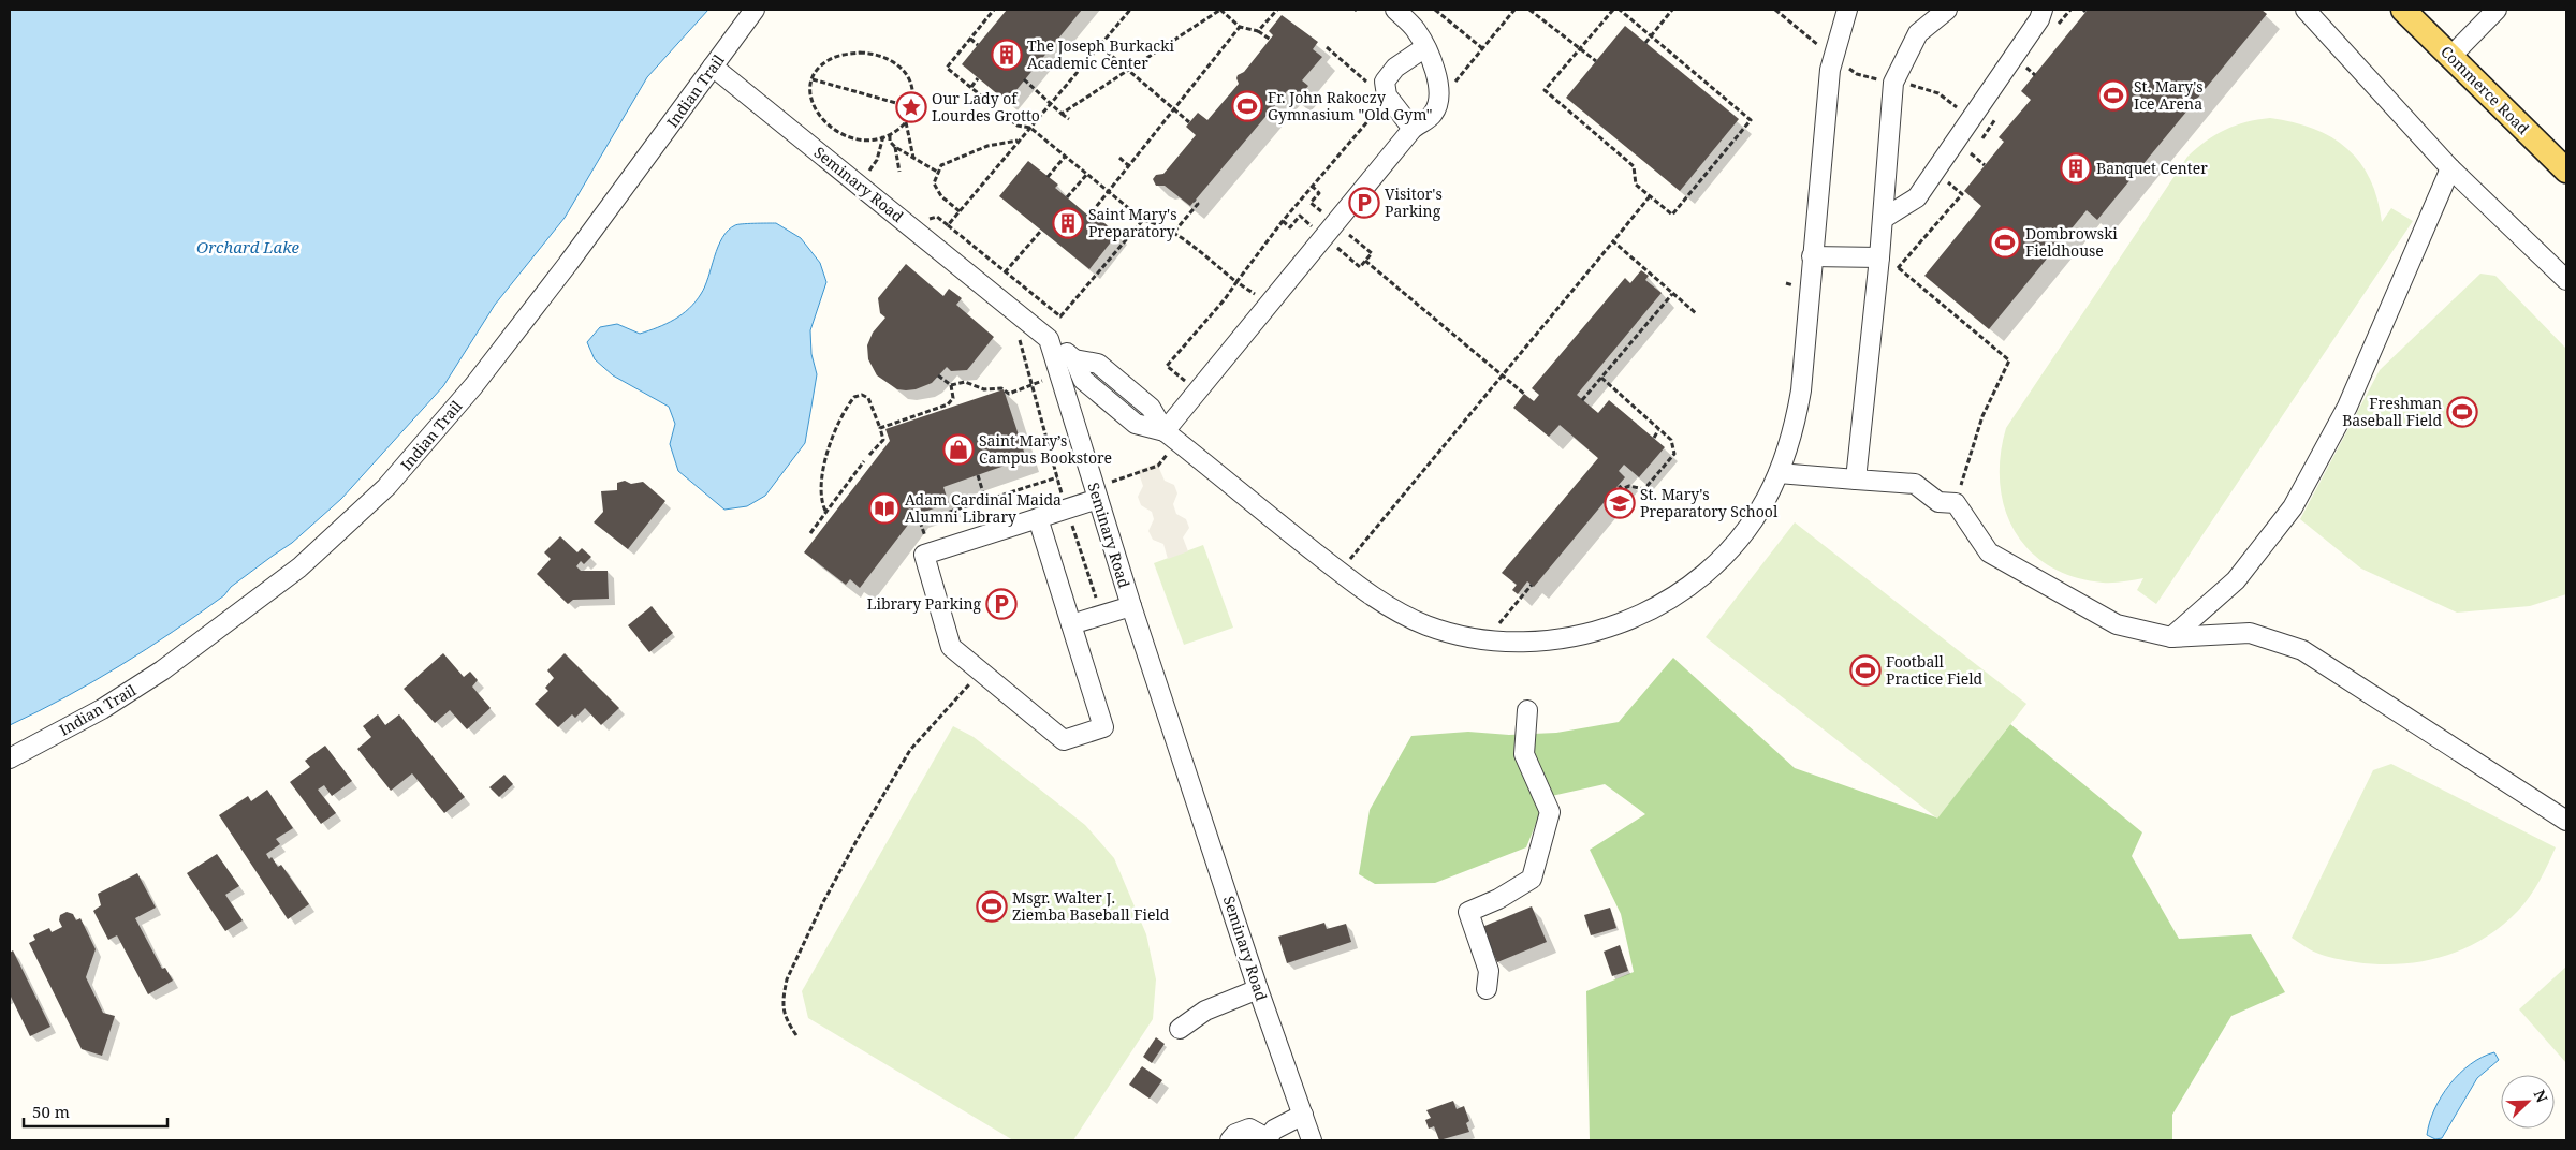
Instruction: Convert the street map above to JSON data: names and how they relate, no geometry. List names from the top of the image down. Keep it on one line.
{"streets":{"main road":["Commerce Road"],"street":["Indian Trail","Seminary Road"]},"crossings":[["Indian Trail","Seminary Road"]],"water":["Orchard Lake"],"places":{"building":["The Joseph Burkacki Academic Center","Banquet Center","Saint Mary's Preparatory"],"sports":["St. Mary's Ice Arena","Fr. John Rakoczy Gymnasium \"Old Gym\"","Dombrowski Fieldhouse","Freshman Baseball Field","Football Practice Field","Msgr. Walter J. Ziemba Baseball Field"],"place":["Our Lady of Lourdes Grotto"],"parking":["Visitor's Parking","Library Parking"],"shop":["Saint Mary’s Campus Bookstore"],"school or university":["St. Mary's Preparatory School"],"library":["Adam Cardinal Maida Alumni Library"]},"scale_bar":"50 m","north":"top right"}
